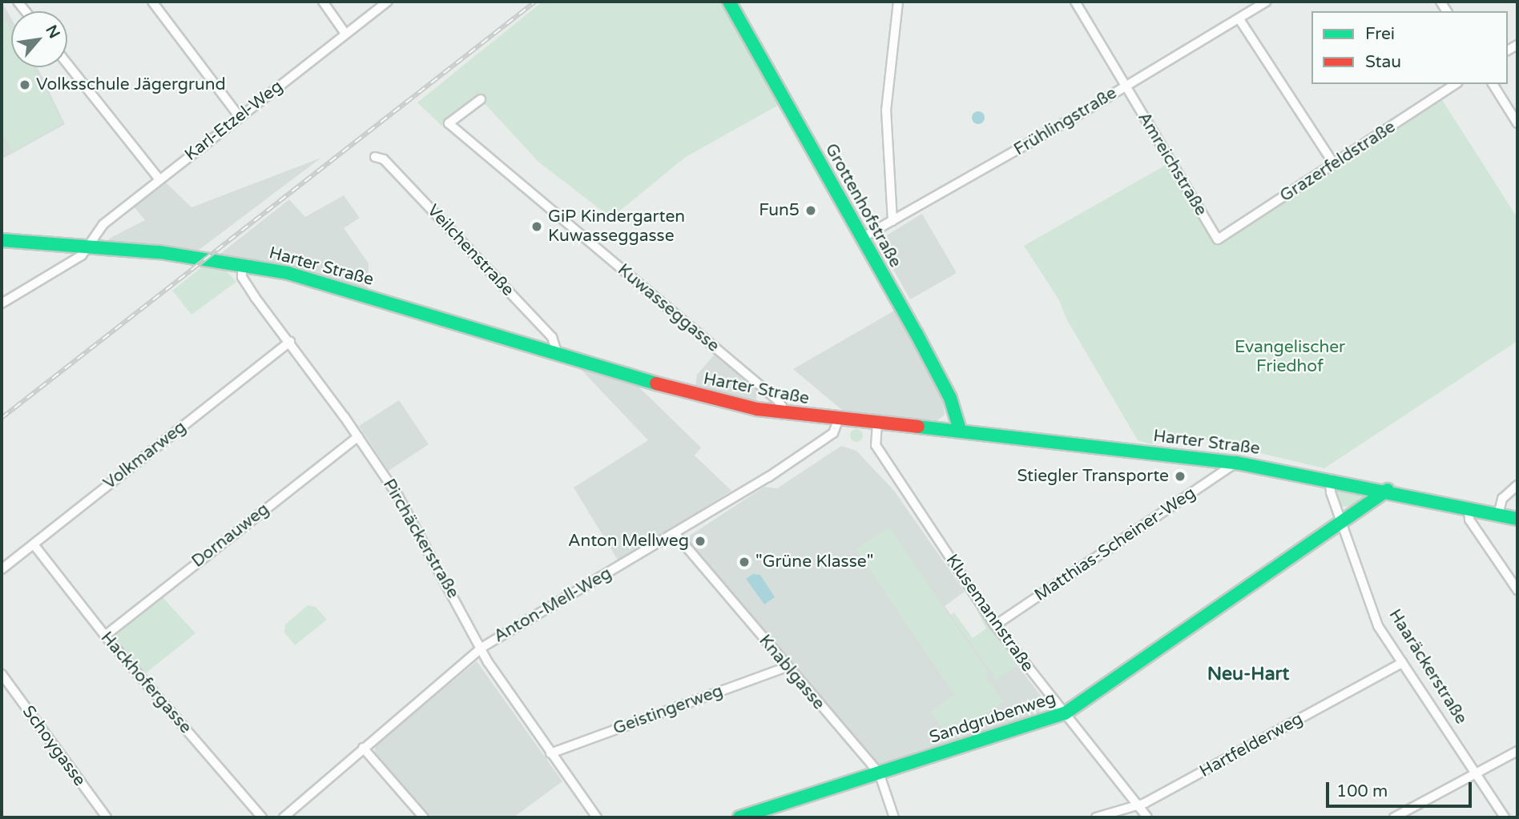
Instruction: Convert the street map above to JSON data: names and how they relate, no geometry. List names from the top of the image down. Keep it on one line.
{"streets":{"main road":["Grottenhofstraße","Harter Straße","Sandgrubenweg"],"street":["Karl-Etzel-Weg","Frühlingstraße","Grazerfeldstraße","Amreichstraße","Veilchenstraße","Kuwasseggasse","Volkmarweg","Dornauweg","Pirchäckerstraße","Matthias-Scheiner-Weg","Anton-Mell-Weg","Klusemannstraße","Haaräckerstraße","Knablgasse","Hackhofergasse","Geistingerweg","Hartfelderweg","Schoygasse"]},"crossings":[["Karl-Etzel-Weg","Harter Straße"],["Frühlingstraße","Amreichstraße"],["Frühlingstraße","Grottenhofstraße"],["Grazerfeldstraße","Amreichstraße"],["Grottenhofstraße","Harter Straße"],["Veilchenstraße","Harter Straße"],["Harter Straße","Kuwasseggasse"],["Harter Straße","Pirchäckerstraße"],["Harter Straße","Matthias-Scheiner-Weg"],["Harter Straße","Anton-Mell-Weg"],["Harter Straße","Klusemannstraße"],["Harter Straße","Haaräckerstraße"],["Volkmarweg","Pirchäckerstraße"],["Volkmarweg","Hackhofergasse"],["Dornauweg","Pirchäckerstraße"],["Dornauweg","Hackhofergasse"],["Pirchäckerstraße","Anton-Mell-Weg"],["Pirchäckerstraße","Geistingerweg"],["Matthias-Scheiner-Weg","Klusemannstraße"],["Anton-Mell-Weg","Knablgasse"],["Klusemannstraße","Sandgrubenweg"],["Klusemannstraße","Hartfelderweg"],["Haaräckerstraße","Sandgrubenweg"],["Haaräckerstraße","Hartfelderweg"],["Knablgasse","Geistingerweg"],["Knablgasse","Sandgrubenweg"]],"districts":["Neu-Hart"],"parks":["Evangelischer Friedhof"],"places":["Volksschule Jägergrund","Fun5","GiP Kindergarten Kuwasseggasse","Stiegler Transporte","Anton Mellweg","\"Grüne Klasse\""],"legend":["Frei","Stau"],"scale_bar":"100 m","north":"top right"}
